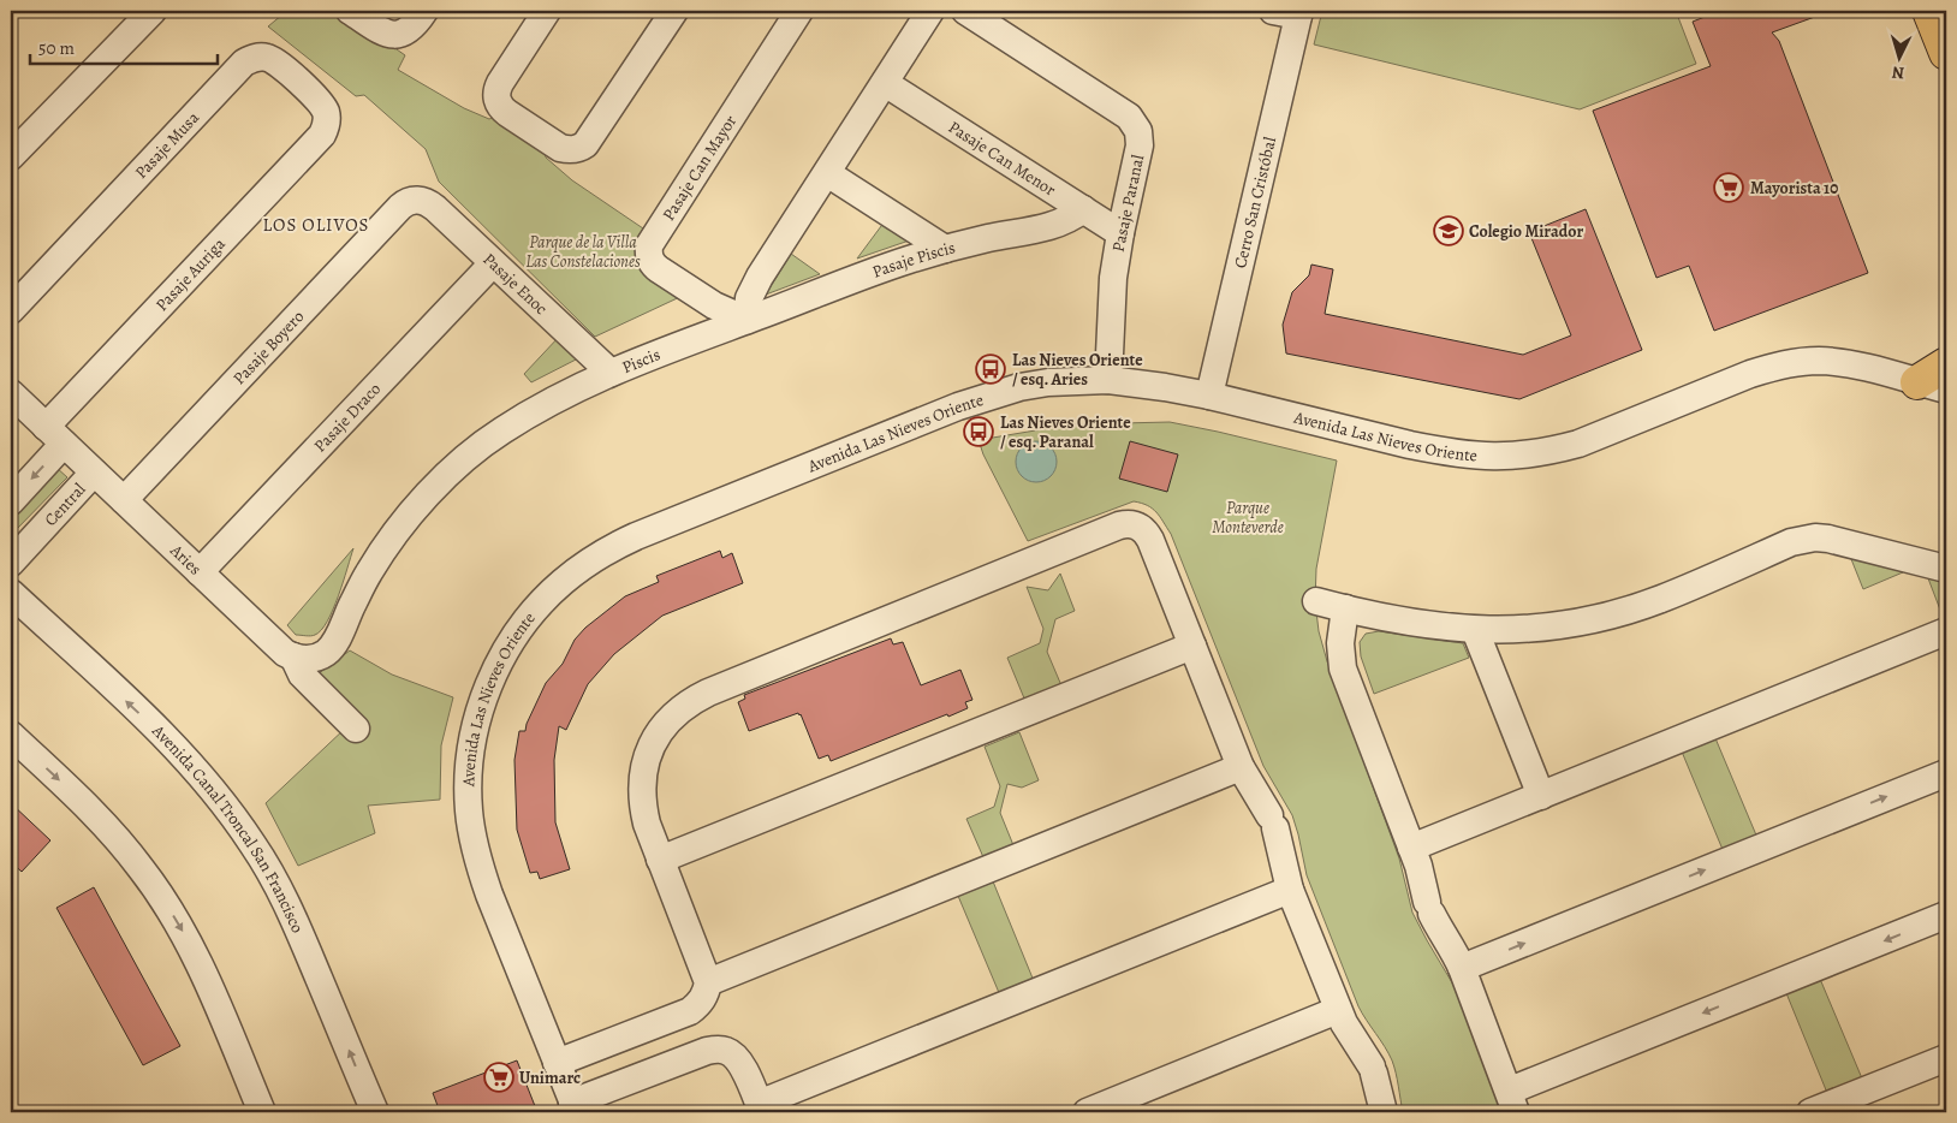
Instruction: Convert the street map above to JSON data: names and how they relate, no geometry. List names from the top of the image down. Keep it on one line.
{"streets":{"street":["Pasaje Musa","Pasaje Can Menor","Pasaje Can Mayor","Pasaje Paranal","Cerro San Cristóbal","Pasaje Piscis","Pasaje Auriga","Pasaje Enoc","Pasaje Boyero","Piscis","Pasaje Draco","Avenida Las Nieves Oriente","Central","Aries","Avenida Canal Troncal San Francisco"]},"crossings":[["Pasaje Musa","Pasaje Auriga"],["Pasaje Can Menor","Pasaje Paranal"],["Pasaje Can Menor","Pasaje Piscis"],["Pasaje Can Mayor","Pasaje Piscis"],["Pasaje Can Mayor","Piscis"],["Pasaje Paranal","Avenida Las Nieves Oriente"],["Cerro San Cristóbal","Avenida Las Nieves Oriente"],["Pasaje Piscis","Piscis"],["Pasaje Auriga","Aries"],["Pasaje Enoc","Pasaje Boyero"],["Pasaje Enoc","Piscis"],["Pasaje Enoc","Pasaje Draco"],["Pasaje Boyero","Aries"],["Piscis","Aries"],["Pasaje Draco","Aries"],["Central","Aries"]],"districts":["LOS OLIVOS"],"parks":["Parque de la Villa Las Constelaciones","Parque Monteverde"],"places":{"supermarket":["Mayorista 10","Unimarc"],"school or university":["Colegio Mirador"],"bus stop":["Las Nieves Oriente / esq. Aries","Las Nieves Oriente / esq. Paranal"]},"scale_bar":"50 m","north":"bottom"}
